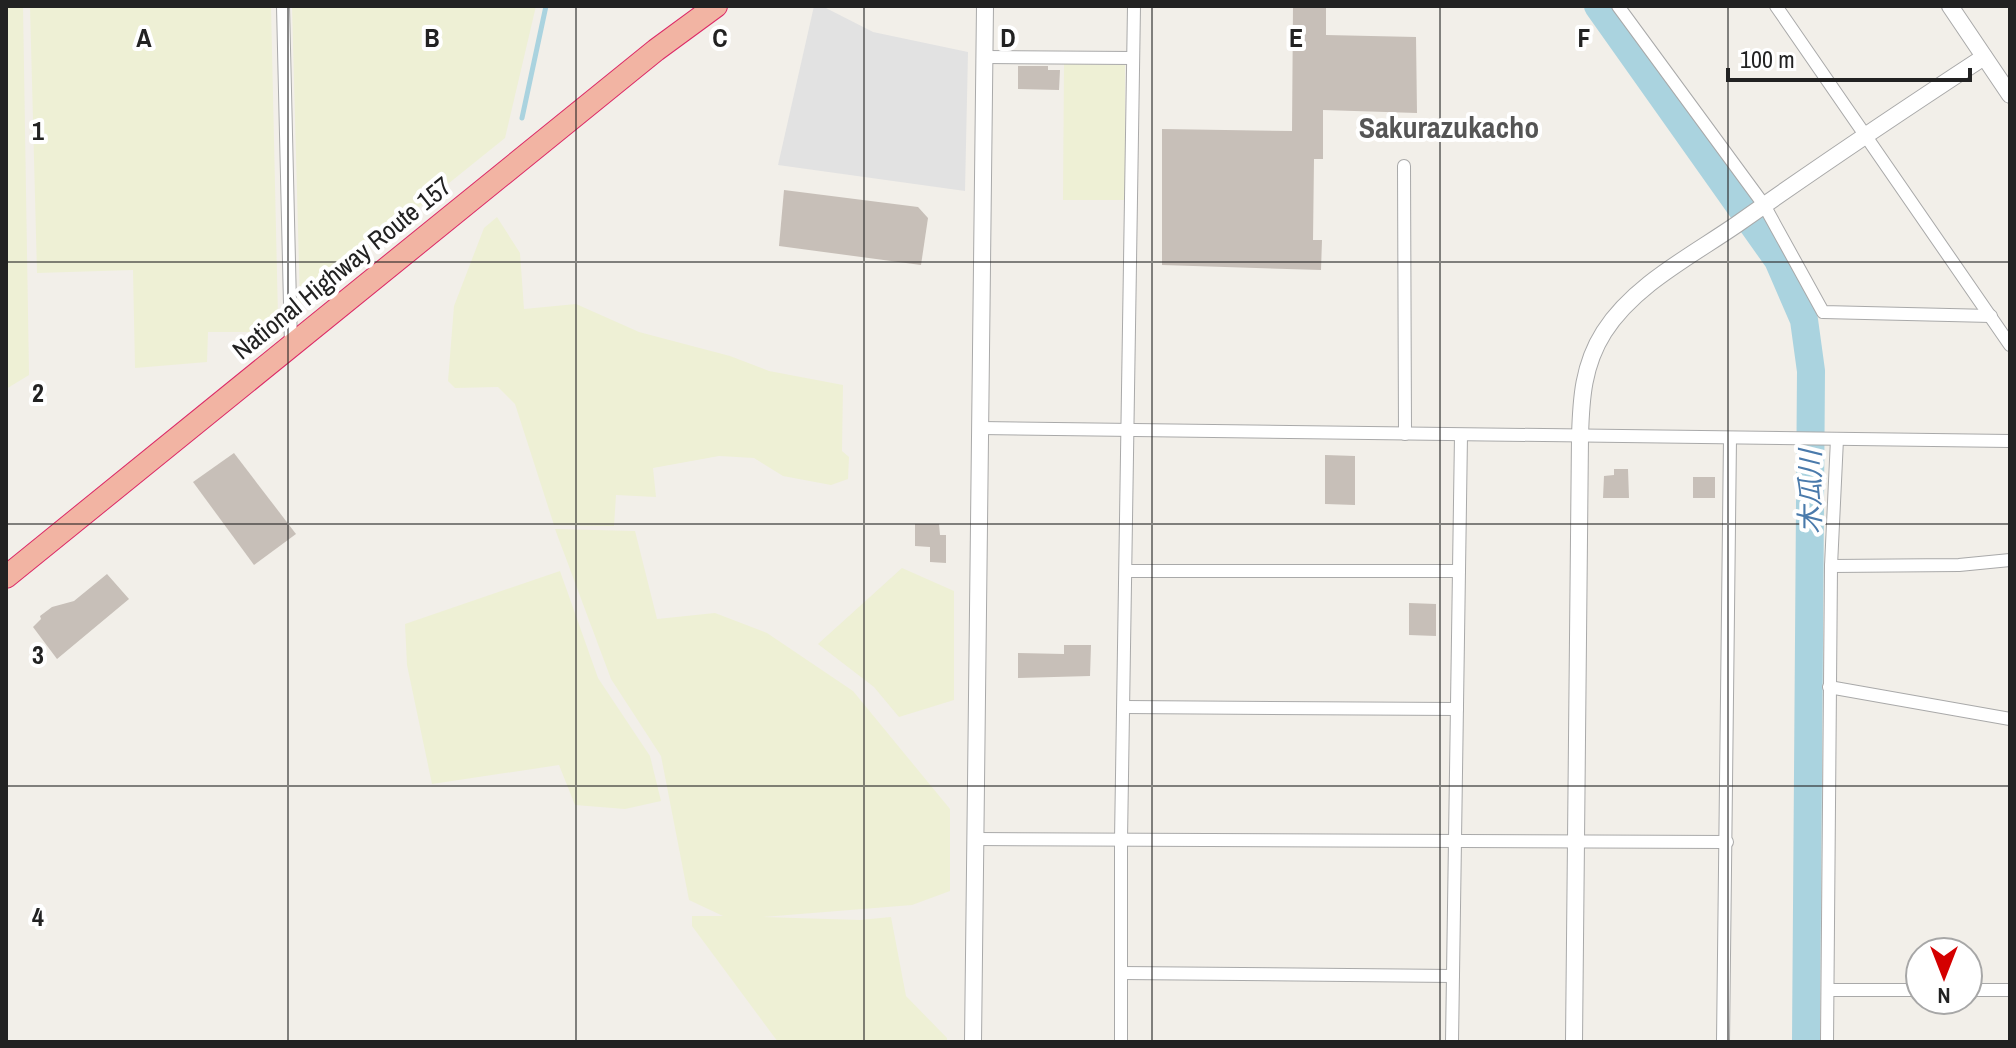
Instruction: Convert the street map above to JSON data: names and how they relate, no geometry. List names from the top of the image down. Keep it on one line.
{"streets":{"highway":["National Highway Route 157"]},"districts":["Sakurazukacho"],"water":["木瓜川"],"scale_bar":"100 m","north":"bottom","grid":{"columns":["A","B","C","D","E","F"],"rows":["1","2","3","4"]}}
